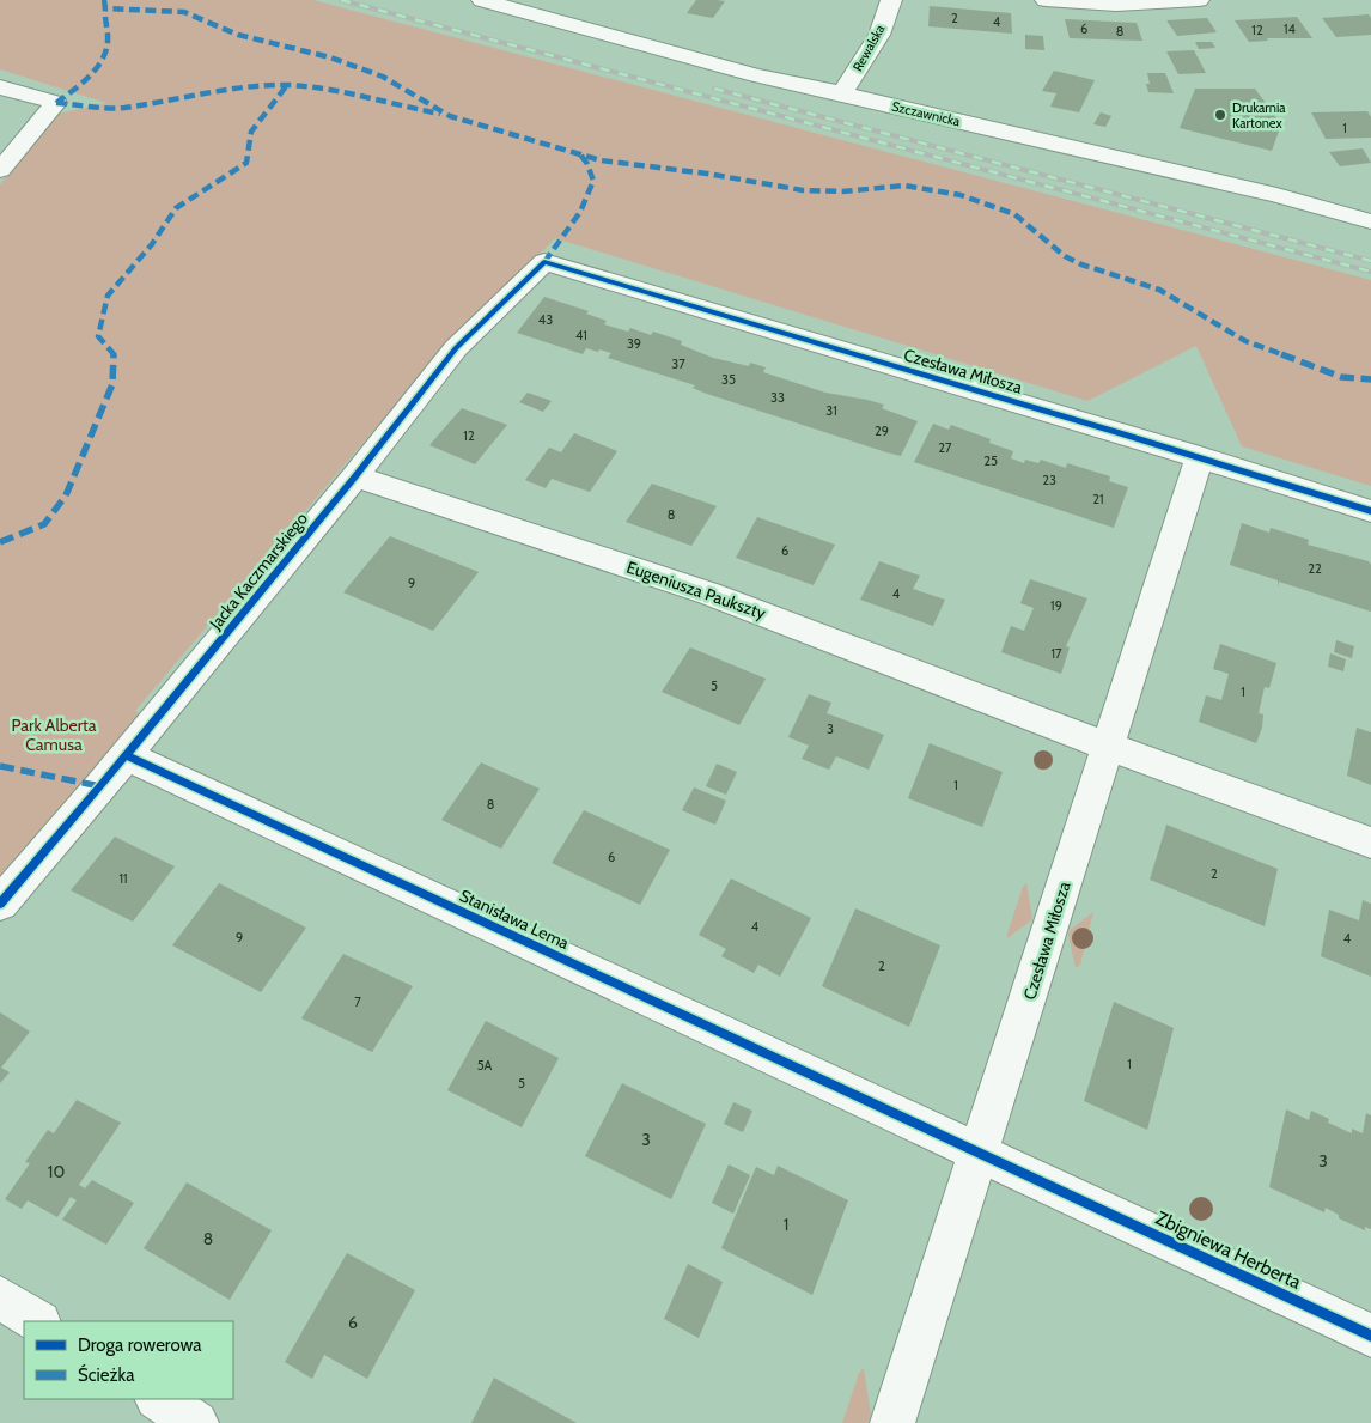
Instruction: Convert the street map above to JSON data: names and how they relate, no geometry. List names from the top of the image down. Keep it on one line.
{"streets":{"street":["Rewalska","Szczawnicka","Czesława Miłosza","Jacka Kaczmarskiego","Eugeniusza Paukszty","Stanisława Lema","Zbigniewa Herberta"]},"crossings":[["Rewalska","Szczawnicka"],["Czesława Miłosza","Jacka Kaczmarskiego"],["Czesława Miłosza","Eugeniusza Paukszty"],["Czesława Miłosza","Stanisława Lema"],["Czesława Miłosza","Zbigniewa Herberta"],["Jacka Kaczmarskiego","Eugeniusza Paukszty"],["Jacka Kaczmarskiego","Stanisława Lema"],["Stanisława Lema","Zbigniewa Herberta"]],"parks":["Park Alberta Camusa"],"places":["Drukarnia Kartonex"],"house_numbers":["2","4","6","14","12","8","1","43","41","39","37","35","33","31","29","12","27","25","23","21","8","6","22","9","4","19","17","5","1","3","1","8","6","2","11","4","9","4","2","7","1","5A","5","3","3","10","1","8","6"],"legend":["Droga rowerowa","Ścieżka"]}
